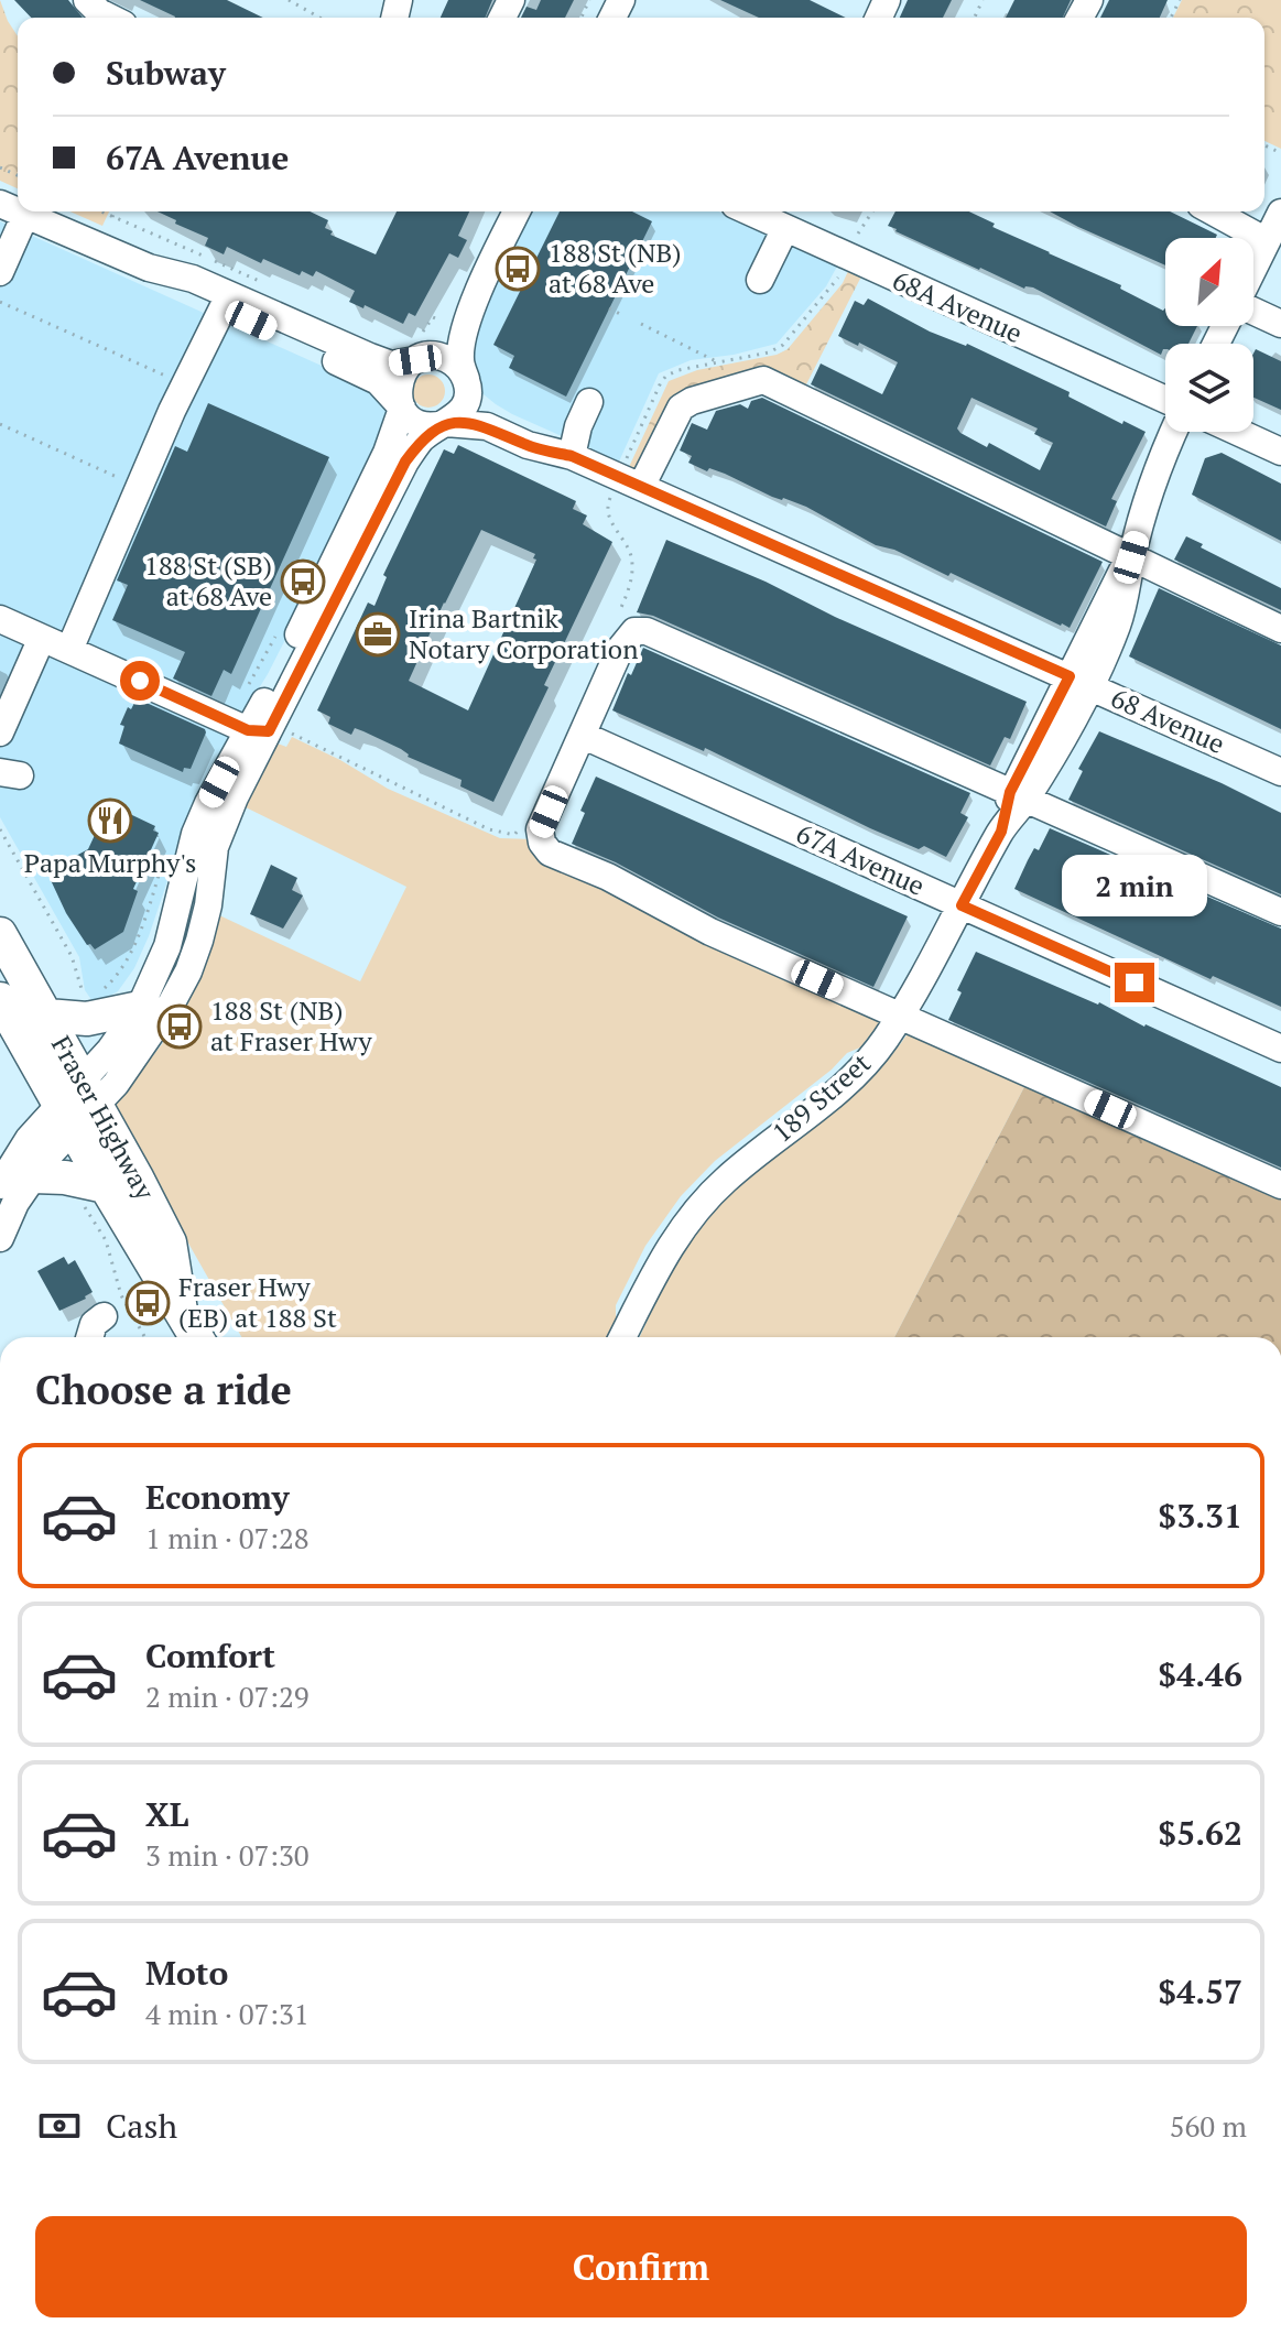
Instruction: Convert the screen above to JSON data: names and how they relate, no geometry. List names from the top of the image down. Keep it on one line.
{"streets":{"main road":["Fraser Highway"],"street":["68A Avenue","68 Avenue","67A Avenue","189 Street"]},"crossings":[["68 Avenue","189 Street"],["67A Avenue","189 Street"]],"places":{"bus stop":["188 St (NB) at 68 Ave","188 St (SB) at 68 Ave","188 St (NB) at Fraser Hwy","Fraser Hwy (EB) at 188 St"],"office":["Irina Bartnik Notary Corporation"],"restaurant":["Papa Murphy's"]},"north":"top right","page":{"banner":["Subway","67A Avenue"],"bubble":"2 min","heading":"Choose a ride","list":[{"name":"Economy","note":"1 min · 07:28","value":"$3.31"},{"name":"Comfort","note":"2 min · 07:29","value":"$4.46"},{"name":"XL","note":"3 min · 07:30","value":"$5.62"},{"name":"Moto","note":"4 min · 07:31","value":"$4.57"}],"pay":["Cash","560 m"],"buttons":"Confirm"}}
